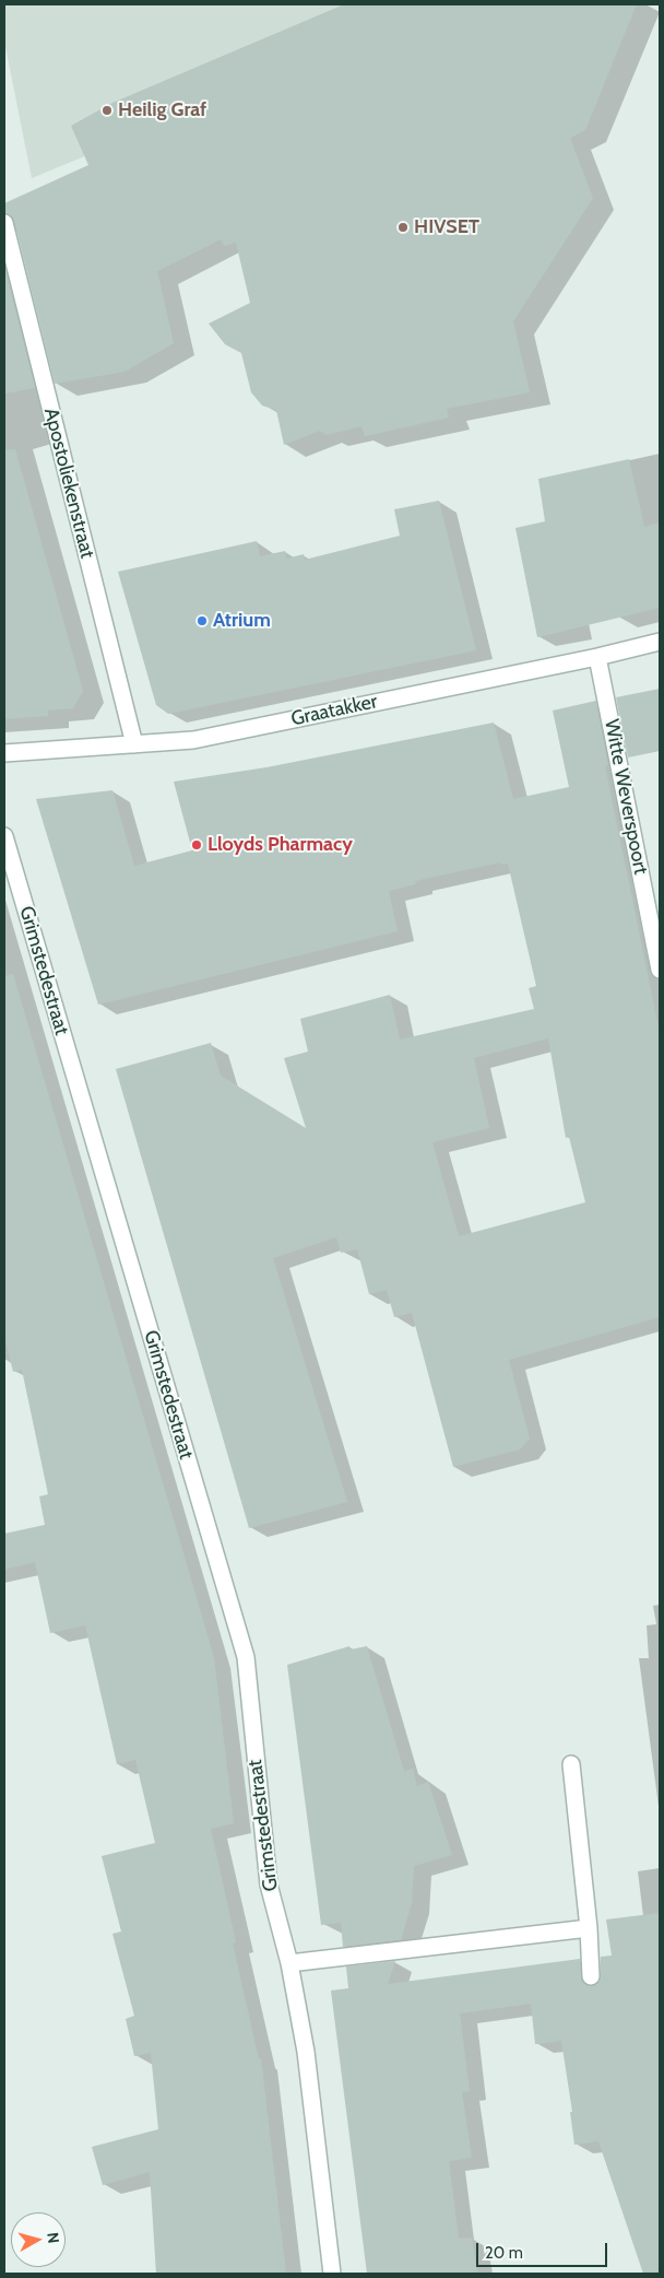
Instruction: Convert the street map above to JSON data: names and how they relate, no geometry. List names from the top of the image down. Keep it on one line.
{"streets":{"street":["Apostoliekenstraat","Graatakker","Witte Weverspoort","Grimstedestraat"]},"crossings":[["Apostoliekenstraat","Graatakker"],["Graatakker","Witte Weverspoort"]],"places":["Heilig Graf","HIVSET","Atrium","Lloyds Pharmacy"],"scale_bar":"20 m","north":"right"}
